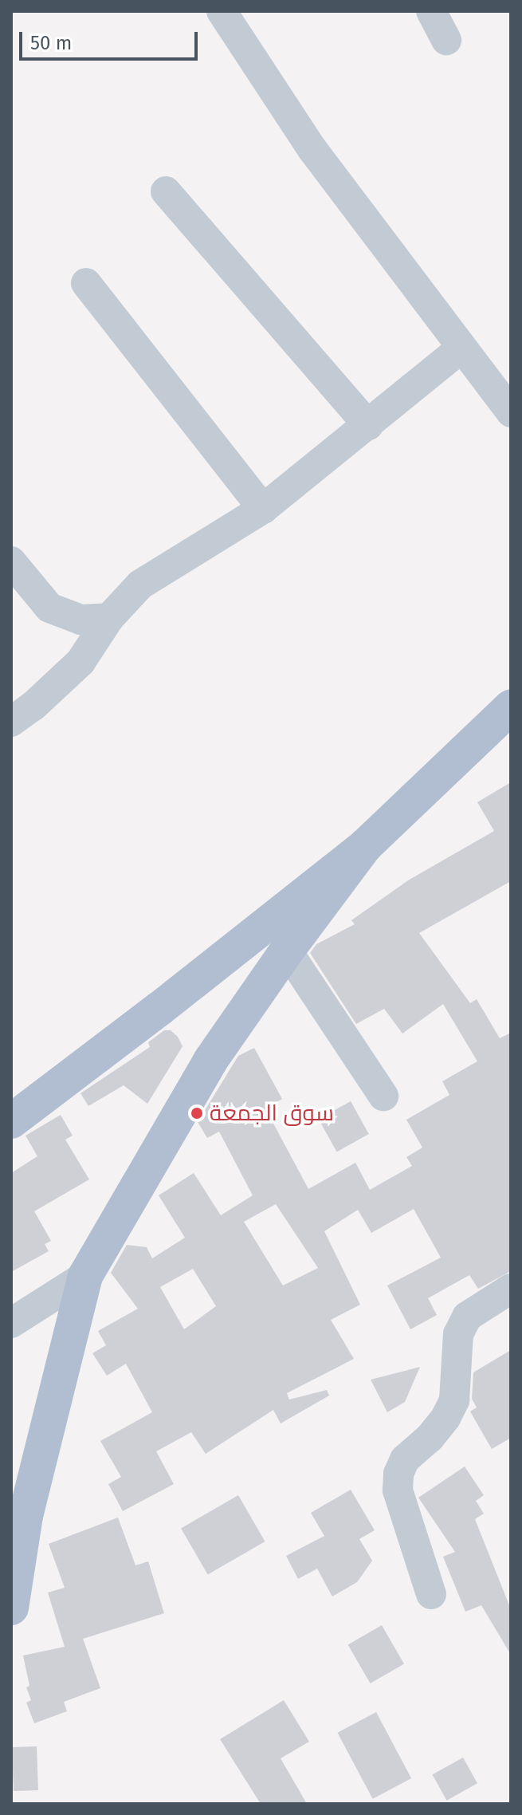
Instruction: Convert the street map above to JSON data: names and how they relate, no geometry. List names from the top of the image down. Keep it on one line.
{"places":["سوق الجمعة"],"scale_bar":"50 m"}
